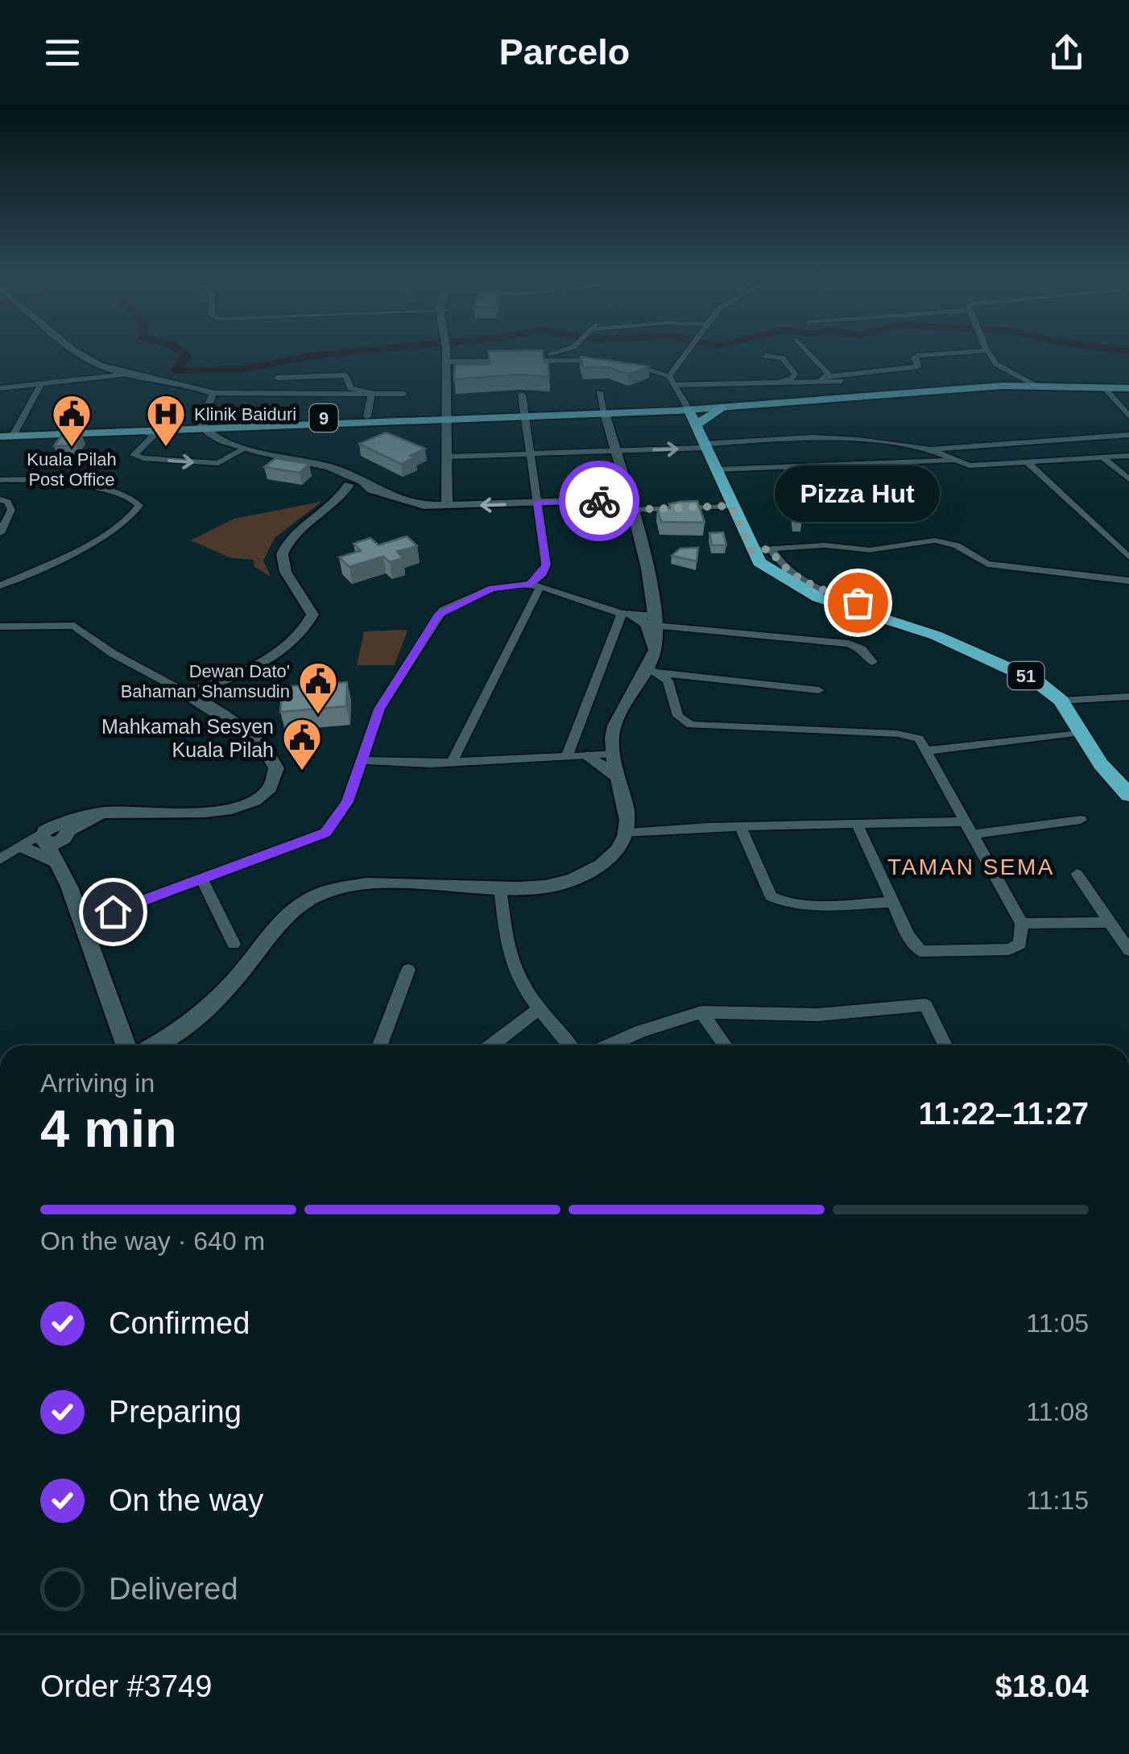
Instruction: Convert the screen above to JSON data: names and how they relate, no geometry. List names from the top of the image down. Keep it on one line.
{"streets":{"highway":["51"],"main road":["9"]},"crossings":[["9","51"]],"districts":["TAMAN SEMA"],"places":{"public building":["Kuala Pilah Post Office","Dewan Dato' Bahaman Shamsudin","Mahkamah Sesyen Kuala Pilah"],"hospital":["Klinik Baiduri"],"other":["Pizza Hut"]},"page":{"header":"Parcelo","bubble":"Pizza Hut","heading":["4 min","Arriving in","11:22–11:27"],"panel":["Order #3749","$18.04"],"bar":"On the way · 640 m","list":[["Confirmed","11:05"],["Preparing","11:08"],["On the way","11:15"],"Delivered"]}}
